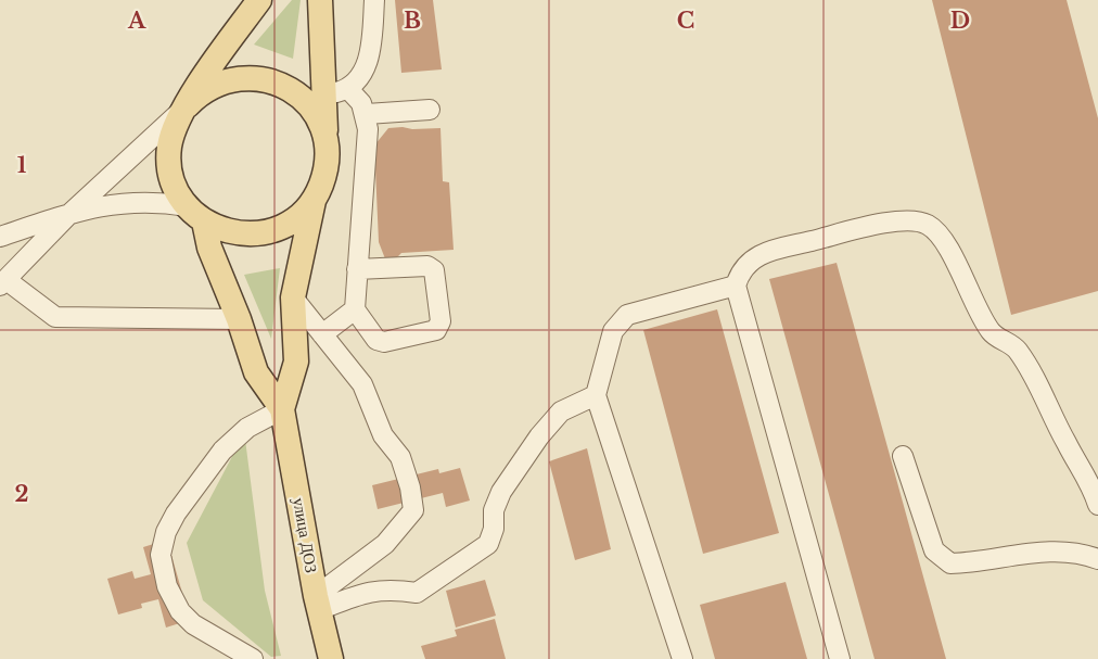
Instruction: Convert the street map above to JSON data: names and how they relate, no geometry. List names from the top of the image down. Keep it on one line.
{"streets":{"main road":["улица ДОЗ"]},"grid":{"columns":["A","B","C","D"],"rows":["1","2"]}}
